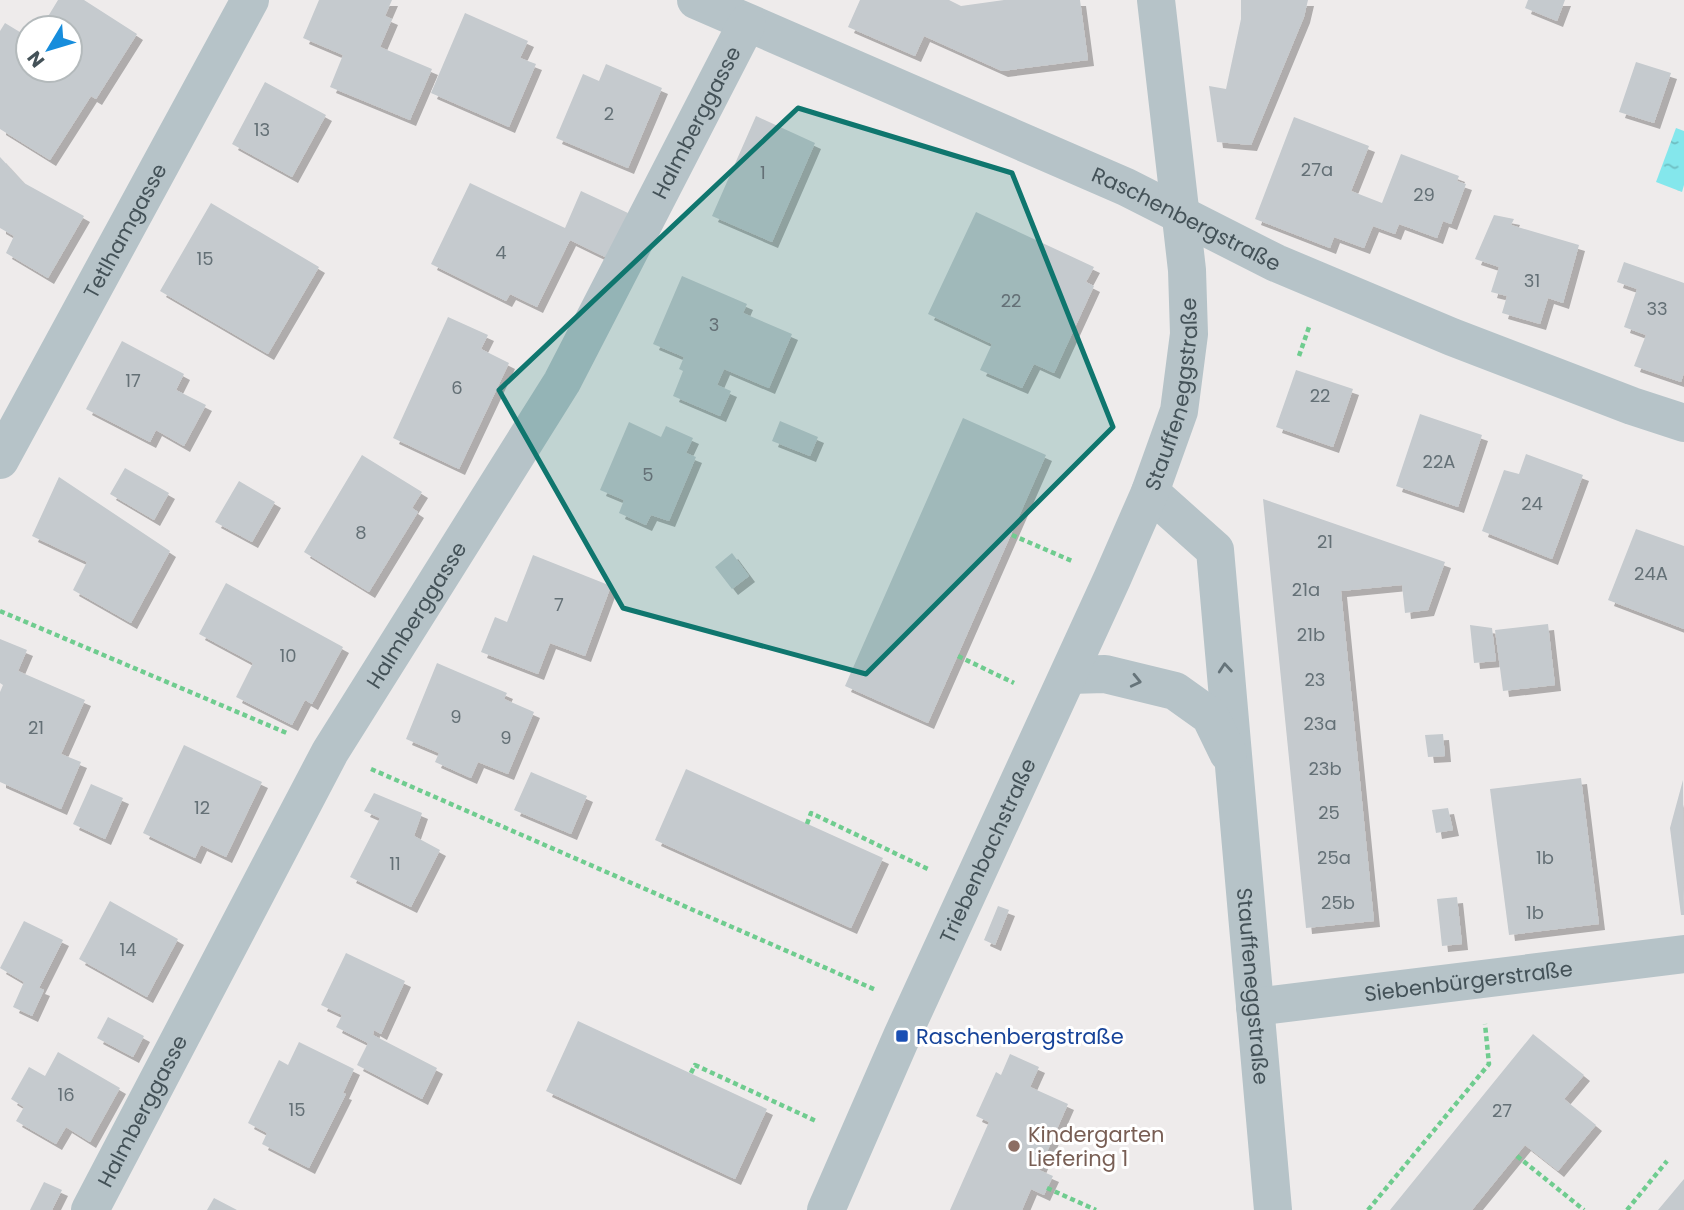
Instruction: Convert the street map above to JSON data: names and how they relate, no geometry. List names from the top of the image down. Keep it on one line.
{"streets":{"street":["Halmberggasse","Raschenbergstraße","Tetlhamgasse","Stauffeneggstraße","Triebenbachstraße","Siebenbürgerstraße"]},"crossings":[["Halmberggasse","Raschenbergstraße"],["Raschenbergstraße","Stauffeneggstraße"],["Stauffeneggstraße","Triebenbachstraße"],["Stauffeneggstraße","Siebenbürgerstraße"]],"places":{"transit":["Raschenbergstraße"],"other":["Kindergarten Liefering 1"]},"house_numbers":["2","13","27a","1","29","4","15","31","22","33","3","17","6","22","22A","5","24","8","21","24A","21a","7","21b","10","23","9","23a","21","9","23b","12","25","25a","1b","11","25b","1b","14","16","15","27"],"north":"bottom left"}
